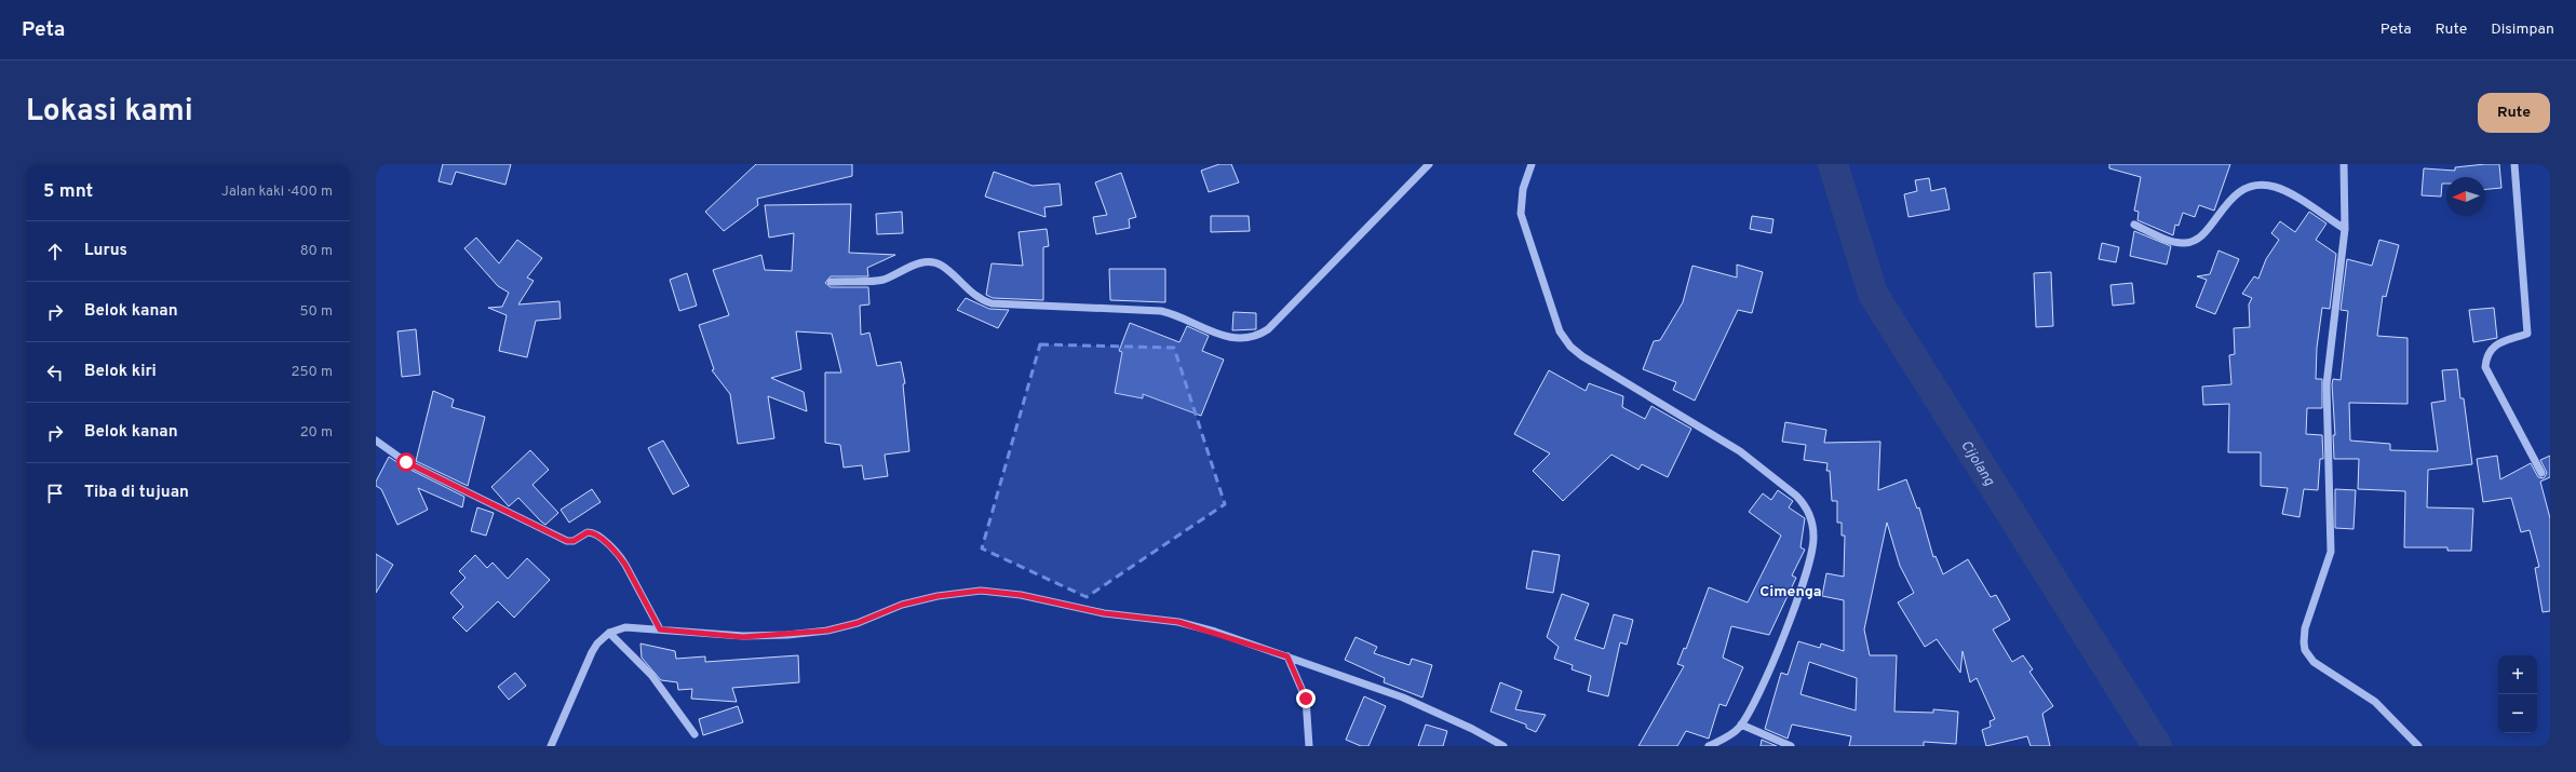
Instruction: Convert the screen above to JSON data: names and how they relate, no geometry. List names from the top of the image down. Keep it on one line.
{"districts":["Cimenga"],"water":["Cijolang"],"north":"left","page":{"header":"Peta","nav":["Peta","Rute","Disimpan"],"title":"Lokasi kami","buttons":"Rute","heading":["5 mnt","Jalan kaki · 400 m"],"list":[["Lurus","80 m"],["Belok kanan","50 m"],["Belok kiri","250 m"],["Belok kanan","20 m"],"Tiba di tujuan"],"map_buttons":["+","−"]}}
